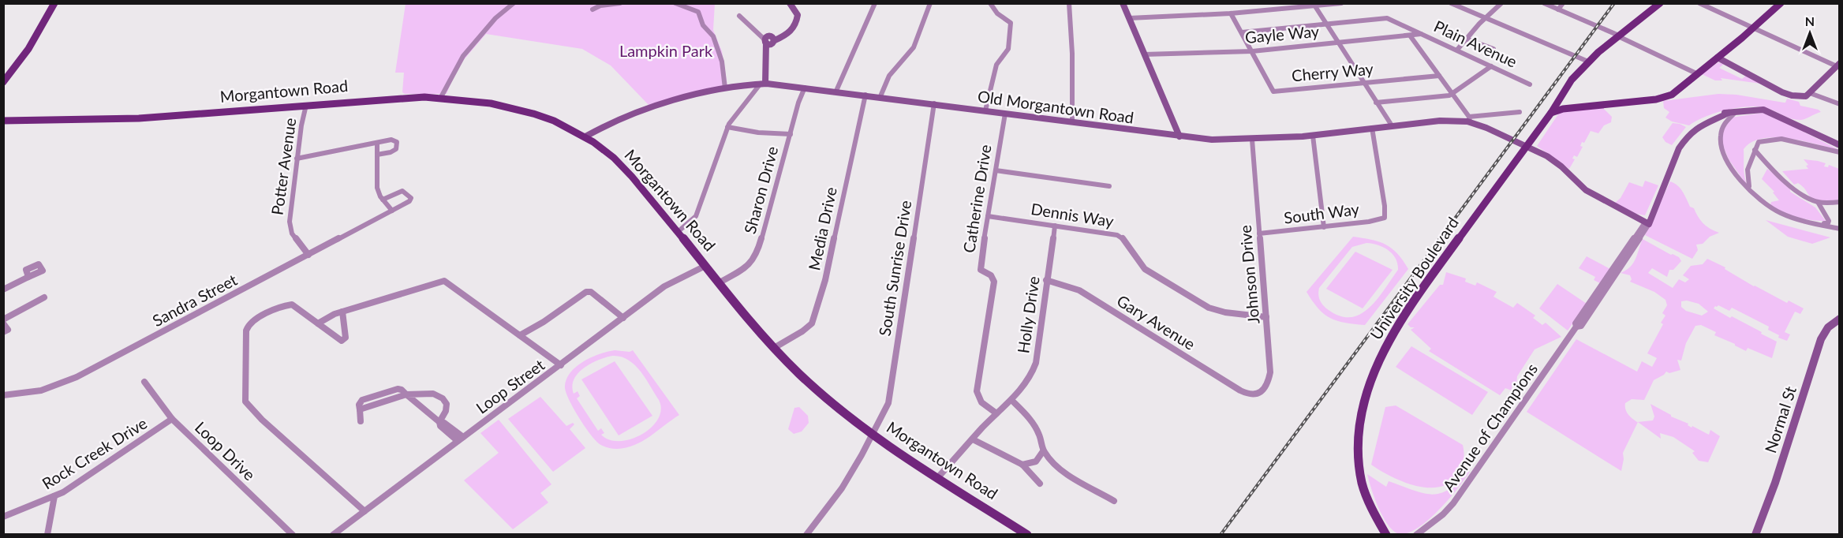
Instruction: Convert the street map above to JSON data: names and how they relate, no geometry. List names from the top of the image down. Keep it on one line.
{"streets":{"main road":["Morgantown Road","University Boulevard"],"street":["Gayle Way","Plain Avenue","Cherry Way","Old Morgantown Road","Potter Avenue","Sharon Drive","Catherine Drive","South Way","Dennis Way","Media Drive","South Sunrise Drive","Johnson Drive","Sandra Street","Holly Drive","Gary Avenue","Loop Street","Normal St","Avenue of Champions","Loop Drive","Rock Creek Drive"]},"crossings":[["Gayle Way","Plain Avenue"],["Gayle Way","Cherry Way"],["Morgantown Road","Old Morgantown Road"],["Morgantown Road","Potter Avenue"],["Morgantown Road","Sharon Drive"],["Morgantown Road","Media Drive"],["Morgantown Road","South Sunrise Drive"],["Morgantown Road","Holly Drive"],["Morgantown Road","Loop Street"],["Old Morgantown Road","Sharon Drive"],["Old Morgantown Road","Catherine Drive"],["Old Morgantown Road","South Way"],["Old Morgantown Road","Media Drive"],["Old Morgantown Road","South Sunrise Drive"],["Old Morgantown Road","Johnson Drive"],["Old Morgantown Road","University Boulevard"],["Old Morgantown Road","Avenue of Champions"],["Potter Avenue","Sandra Street"],["Catherine Drive","Dennis Way"],["Catherine Drive","Holly Drive"],["South Way","Johnson Drive"],["Dennis Way","Johnson Drive"],["Dennis Way","Holly Drive"],["Johnson Drive","Gary Avenue"],["Holly Drive","Gary Avenue"],["Loop Drive","Rock Creek Drive"]],"parks":["Lampkin Park"],"north":"top"}
